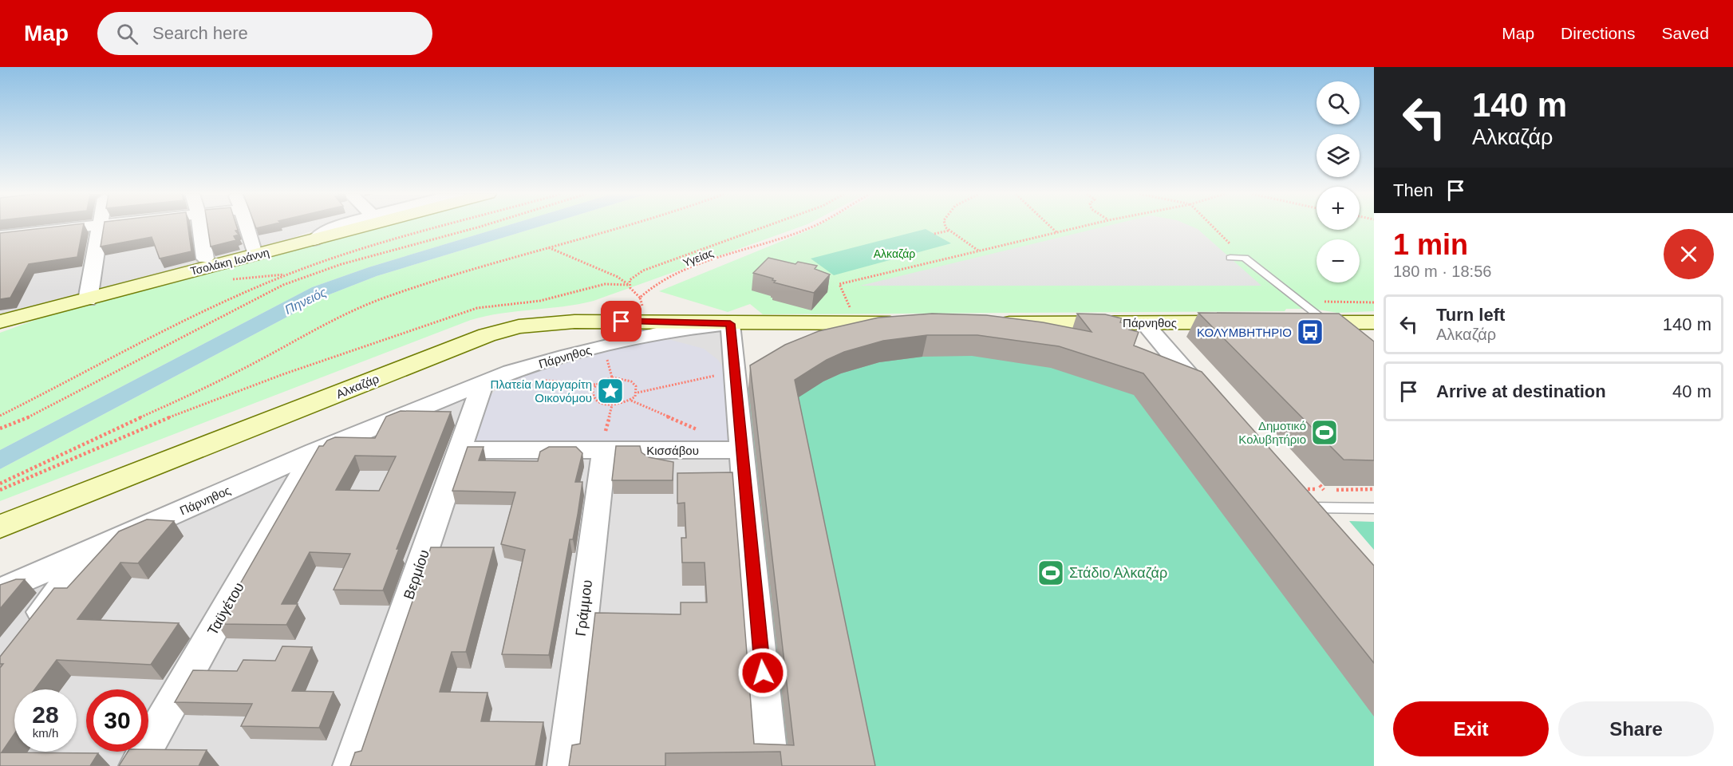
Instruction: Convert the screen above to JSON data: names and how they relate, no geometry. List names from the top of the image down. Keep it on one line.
{"streets":{"street":["Τσολάκη Ιωάννη","Πάρνηθος","Αλκαζάρ","Κισσάβου","Βερμίου","Γράμμου","Ταϋγέτου"],"path":["Υγείας"]},"crossings":[["Πάρνηθος","Αλκαζάρ"],["Πάρνηθος","Βερμίου"],["Πάρνηθος","Ταϋγέτου"],["Κισσάβου","Βερμίου"],["Κισσάβου","Γράμμου"]],"water":["Πηνειός"],"parks":["Αλκαζάρ"],"places":{"bus stop":["ΚΟΛΥΜΒΗΤΗΡΙΟ"],"place":["Πλατεία Μαργαρίτη Οικονόμου"],"sports":["Δημοτικό Κολυβητήριο","Στάδιο Αλκαζάρ"]},"page":{"header":"Map","search":"Search here","nav":["Map","Directions","Saved"],"turn":["140 m","Αλκαζάρ"],"map_buttons":["+","−"],"then":"Then","heading":["1 min","180 m · 18:56"],"list":[{"name":"Turn left","note":"Αλκαζάρ","value":"140 m"},{"name":"Arrive at destination","value":"40 m"}],"speed":"28 km/h","limit":"30","buttons":["Exit","Share"]}}
